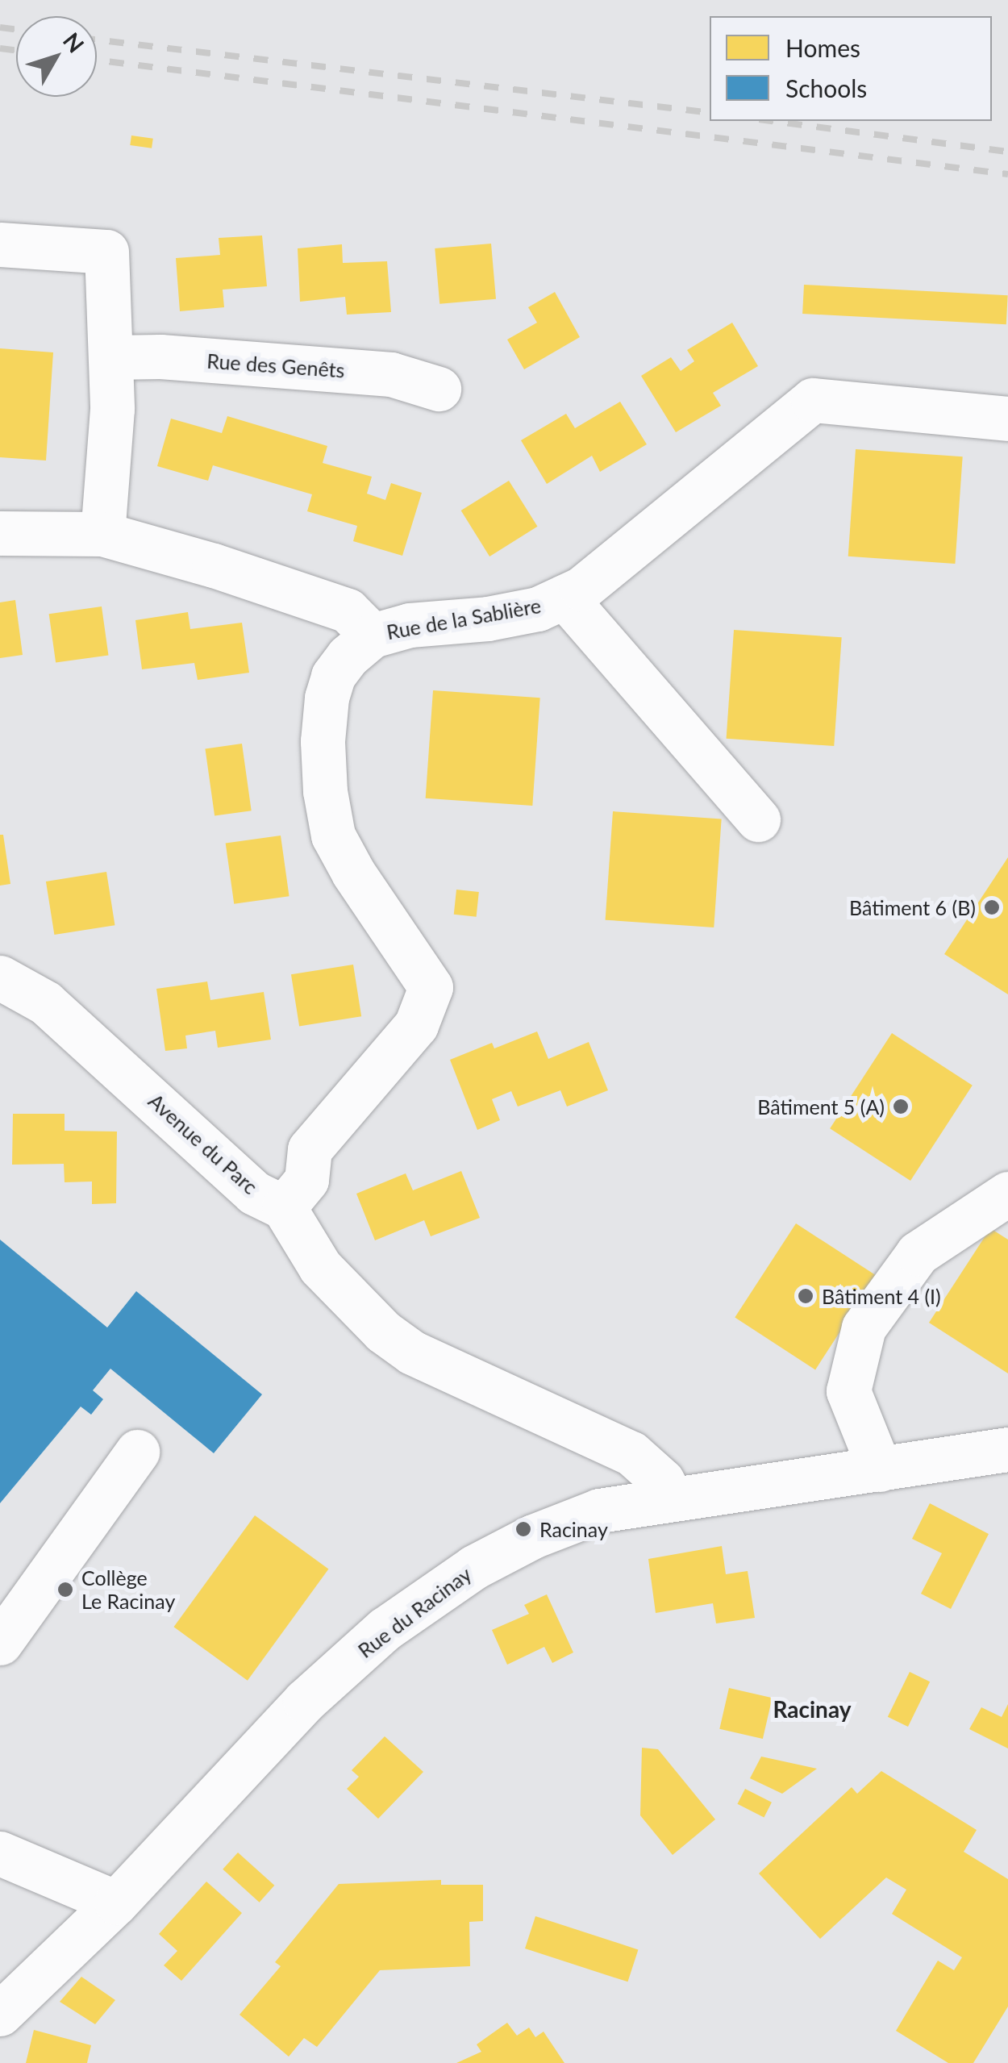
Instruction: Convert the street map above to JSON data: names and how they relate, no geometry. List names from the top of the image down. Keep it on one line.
{"streets":{"street":["Rue des Genêts","Rue de la Sablière","Avenue du Parc","Rue du Racinay"]},"crossings":[["Rue de la Sablière","Avenue du Parc"],["Avenue du Parc","Rue du Racinay"]],"districts":["Racinay"],"places":["Bâtiment 6 (B)","Bâtiment 5 (A)","Bâtiment 4 (I)","Racinay","Collège Le Racinay"],"legend":["Homes","Schools"],"north":"top right"}
